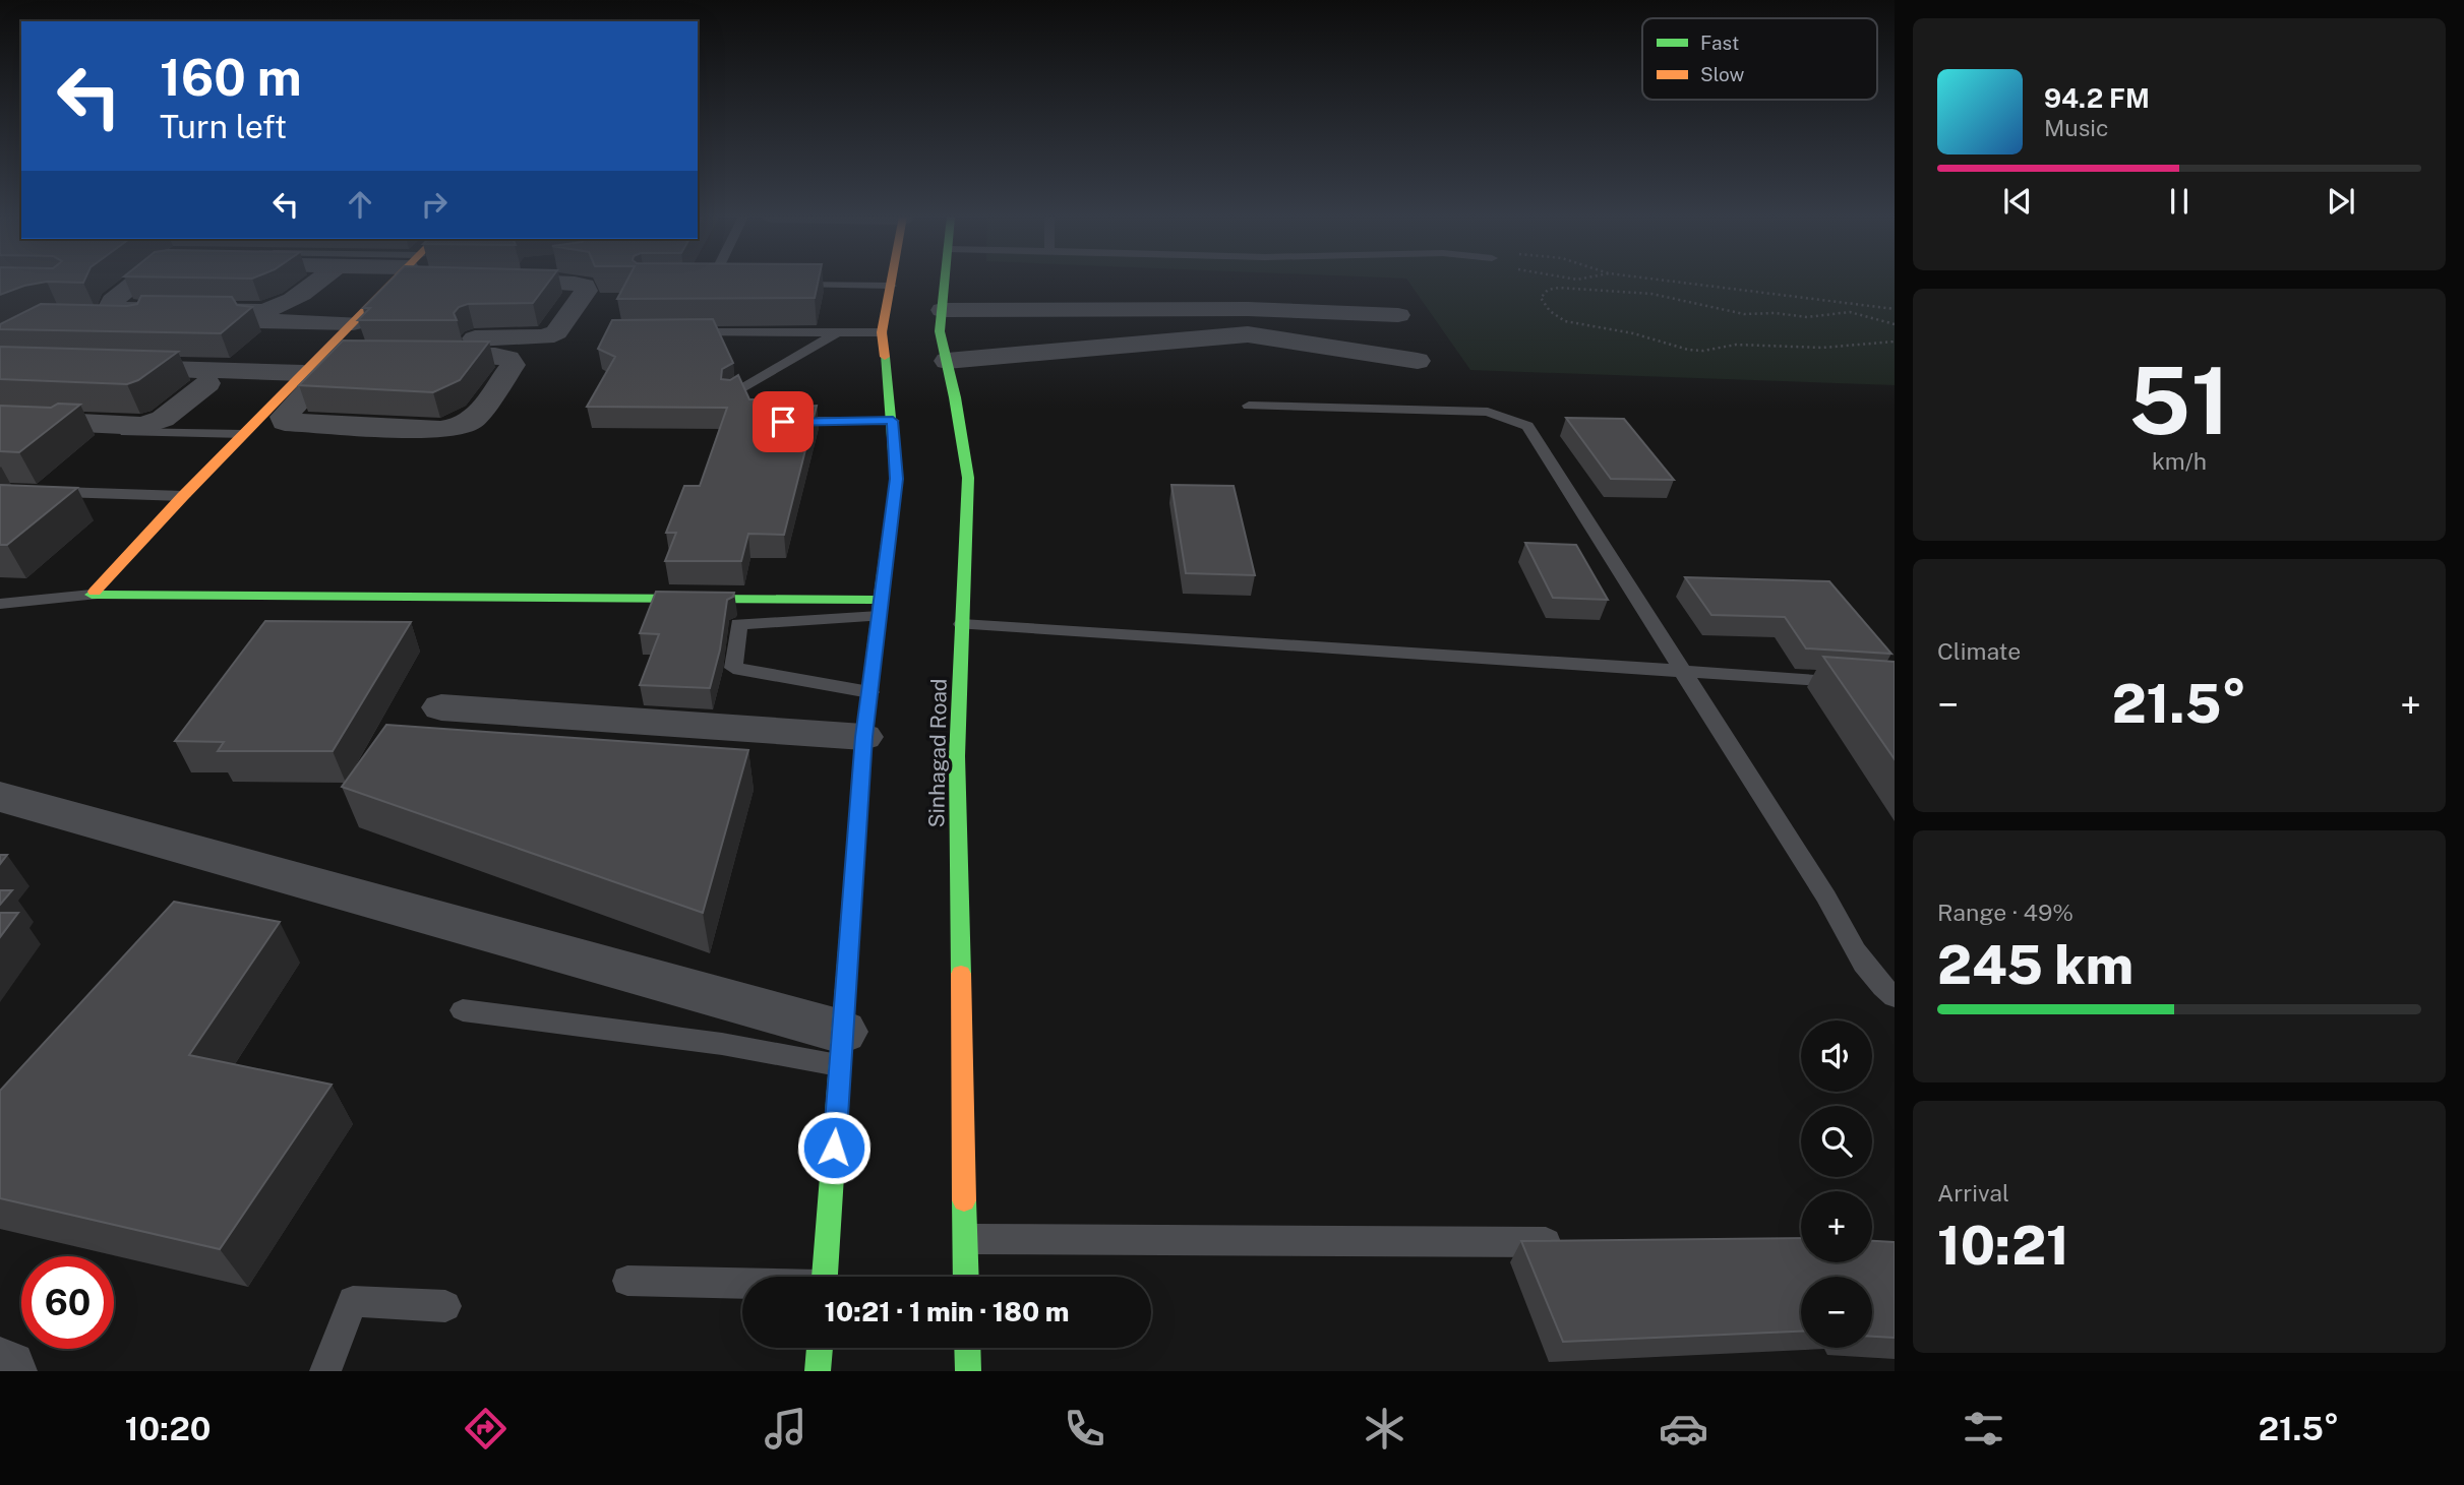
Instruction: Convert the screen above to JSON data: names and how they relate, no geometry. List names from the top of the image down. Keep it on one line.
{"streets":{"main road":["Sinhagad Road"]},"legend":["Fast","Slow"],"page":{"turn":["160 m","Turn left"],"song":["94.2 FM","Music"],"tile":[["51","km/h"],"Climate",["Range · 49%","245 km"],["Arrival","10:21"]],"heat":["−","21.5°","+"],"map_buttons":["+","−"],"limit":"60","trip":"10:21 · 1 min · 180 m","tabs":["10:20","21.5°"]}}
